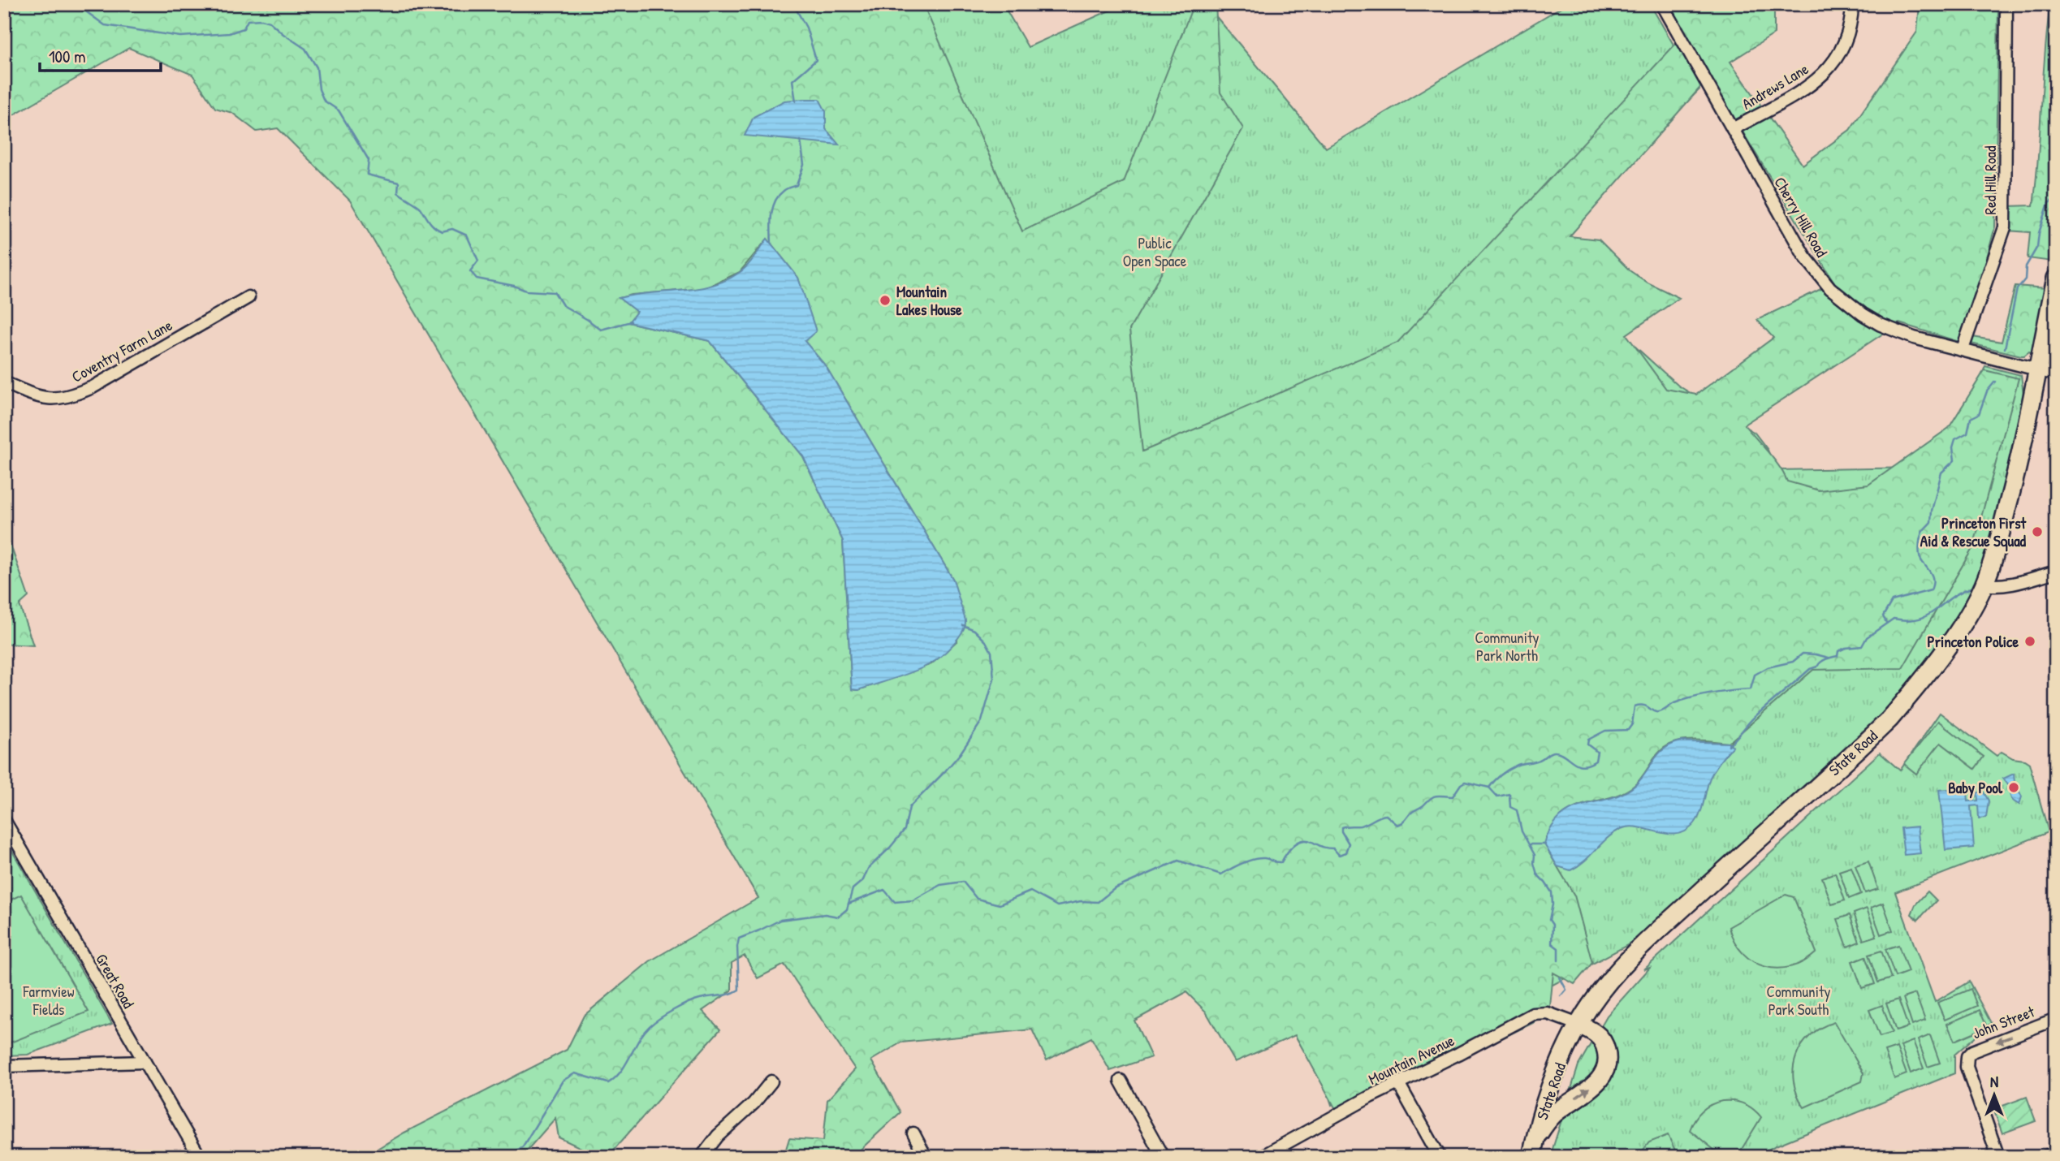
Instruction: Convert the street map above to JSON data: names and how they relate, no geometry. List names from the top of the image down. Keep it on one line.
{"streets":{"highway":["State Road"],"street":["Andrews Lane","Red Hill Road","Cherry Hill Road","Coventry Farm Lane","Great Road","John Street","Mountain Avenue"]},"crossings":[["Andrews Lane","Cherry Hill Road"],["Red Hill Road","Cherry Hill Road"],["Cherry Hill Road","State Road"],["State Road","Mountain Avenue"]],"parks":["Public Open Space","Community Park North","Farmview Fields","Community Park South"],"places":["Mountain Lakes House","Princeton First Aid & Rescue Squad","Princeton Police","Baby Pool"],"scale_bar":"100 m","north":"top"}
